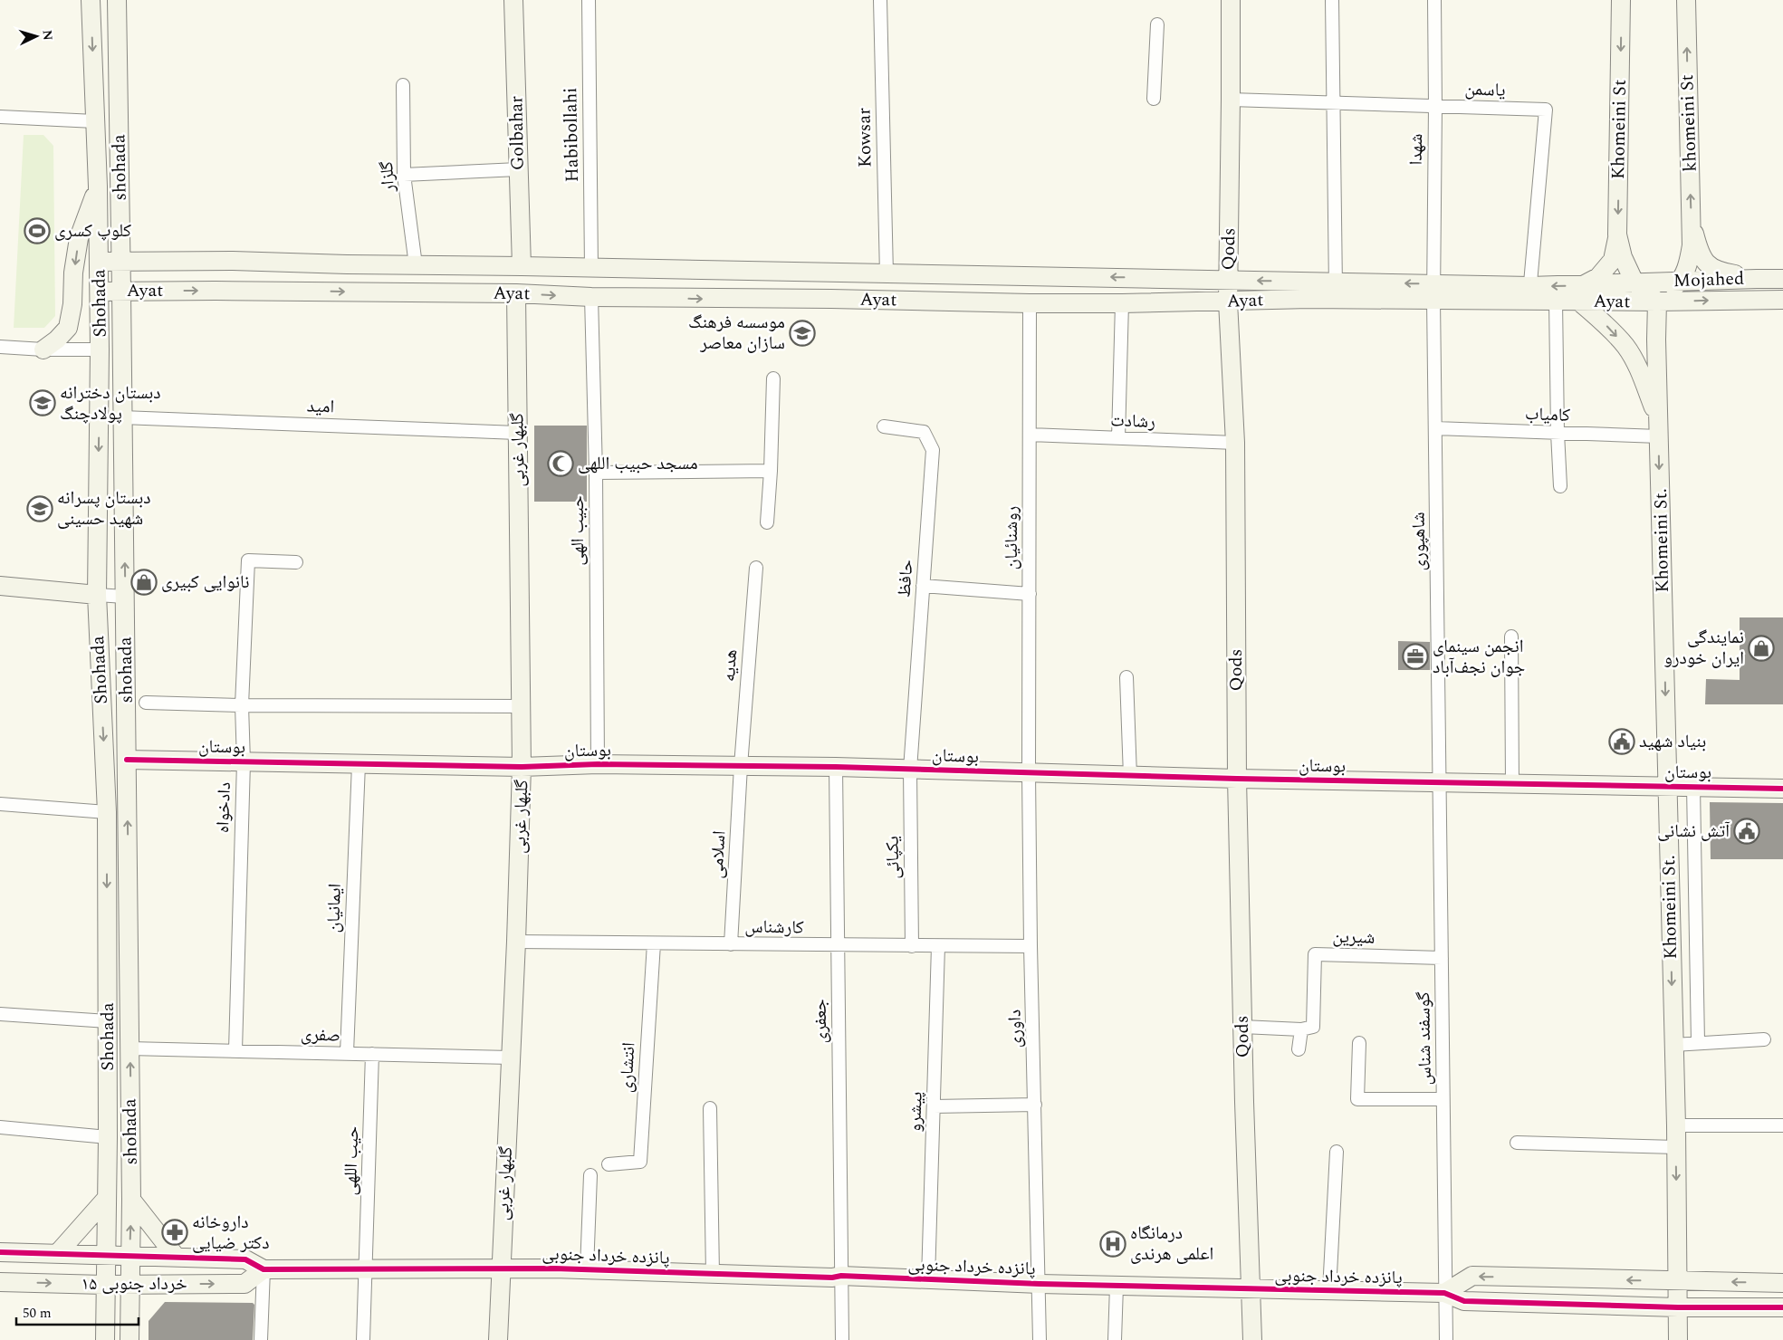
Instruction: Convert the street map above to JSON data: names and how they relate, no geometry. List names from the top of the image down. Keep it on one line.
{"streets":{"main road":["khomeini St","Khomeini St","Golbahar","shohada","Qods","Mojahed","Ayat","Shohada","گلبهار غربی","Khomeini St.","بوستان","پانزده خرداد جنوبی","۱۵ خرداد جنوبی"],"street":["یاسمن","Habibollahi","Kowsar","شهدا","گلزار","امید","کامیاب","رشادت","حبیب الهی","روشنائیان","شاهپوری","حافظ","هدیه","دادخواه","اسلامی","یکپائی","ایمانیان","کارشناس","شیرین","جعفری","داوری","صفری","گوسفند شناس","انتشاری","پیشرو","حیب اللهی"]},"crossings":[["یاسمن","شهدا"],["یاسمن","Qods"],["یاسمن","Ayat"],["khomeini St","Mojahed"],["Khomeini St","Mojahed"],["Khomeini St","Ayat"],["Golbahar","Ayat"],["Habibollahi","Ayat"],["Kowsar","Ayat"],["شهدا","Ayat"],["شهدا","شاهپوری"],["shohada","Ayat"],["shohada","امید"],["shohada","بوستان"],["shohada","صفری"],["shohada","۱۵ خرداد جنوبی"],["گلزار","Ayat"],["Qods","Ayat"],["Qods","رشادت"],["Qods","بوستان"],["Qods","پانزده خرداد جنوبی"],["Mojahed","Ayat"],["Ayat","Shohada"],["Ayat","گلبهار غربی"],["Ayat","حبیب الهی"],["Ayat","روشنائیان"],["Ayat","Khomeini St."],["Ayat","شاهپوری"],["Shohada","۱۵ خرداد جنوبی"],["امید","گلبهار غربی"],["کامیاب","Khomeini St."],["کامیاب","شاهپوری"],["رشادت","روشنائیان"],["گلبهار غربی","بوستان"],["گلبهار غربی","کارشناس"],["گلبهار غربی","صفری"],["گلبهار غربی","پانزده خرداد جنوبی"],["حبیب الهی","بوستان"],["روشنائیان","بوستان"],["روشنائیان","داوری"],["Khomeini St.","بوستان"],["Khomeini St.","پانزده خرداد جنوبی"],["شاهپوری","بوستان"],["شاهپوری","گوسفند شناس"],["حافظ","بوستان"],["حافظ","یکپائی"],["هدیه","بوستان"],["هدیه","اسلامی"],["بوستان","دادخواه"],["بوستان","اسلامی"],["بوستان","یکپائی"],["بوستان","ایمانیان"],["بوستان","جعفری"],["بوستان","داوری"],["بوستان","گوسفند شناس"],["دادخواه","صفری"],["اسلامی","کارشناس"],["یکپائی","کارشناس"],["ایمانیان","صفری"],["کارشناس","جعفری"],["کارشناس","داوری"],["کارشناس","انتشاری"],["کارشناس","پیشرو"],["شیرین","گوسفند شناس"],["جعفری","پانزده خرداد جنوبی"],["داوری","پانزده خرداد جنوبی"],["صفری","حیب اللهی"],["گوسفند شناس","پانزده خرداد جنوبی"],["پیشرو","پانزده خرداد جنوبی"],["حیب اللهی","پانزده خرداد جنوبی"],["پانزده خرداد جنوبی","۱۵ خرداد جنوبی"]],"one_way":["khomeini St","Khomeini St","shohada","Shohada","Khomeini St."],"places":{"sports":["کلوپ کسری"],"school or university":["موسسه فرهنگ سازان معاصر","دبستان دخترانه پولادچنگ","دبستان پسرانه شهید حسینی"],"mosque":["مسجد حبیب اللهی"],"shop":["نانوایی کبیری","نمایندگی ایران خودرو"],"office":["انجمن سینمای جوان نجف‌آباد"],"public building":["بنیاد شهید","آتش نشانی"],"pharmacy":["داروخانه دکتر ضیایی"],"hospital":["درمانگاه اعلمی هرندی"]},"scale_bar":"50 m","north":"right"}
